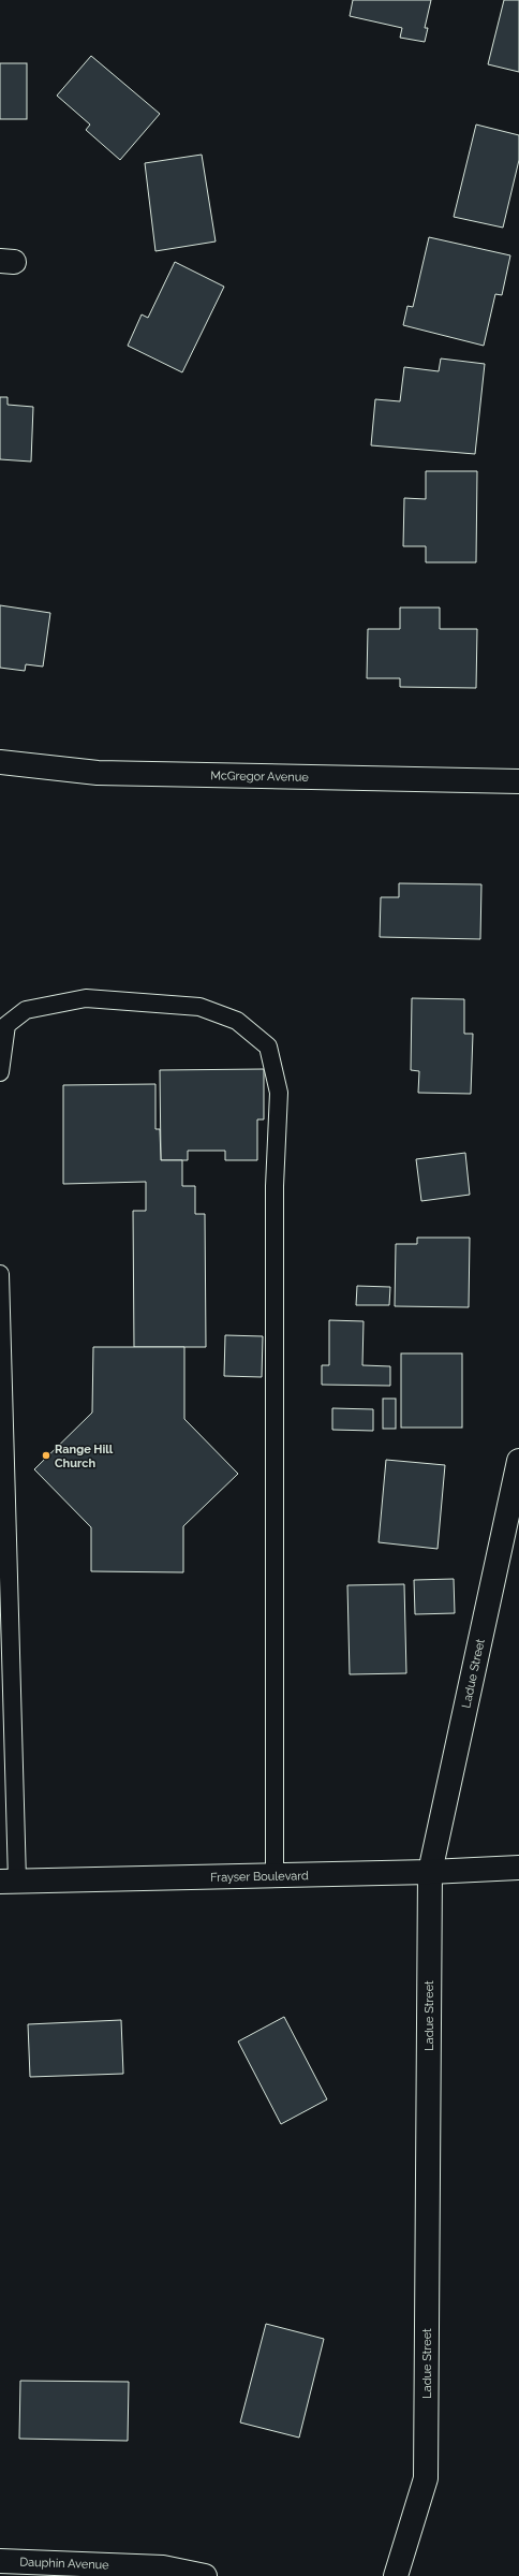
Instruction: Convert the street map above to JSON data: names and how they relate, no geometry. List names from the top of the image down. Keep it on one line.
{"streets":{"street":["McGregor Avenue","Ladue Street","Frayser Boulevard","Dauphin Avenue"]},"crossings":[["Ladue Street","Frayser Boulevard"]],"places":["Range Hill Church"]}
